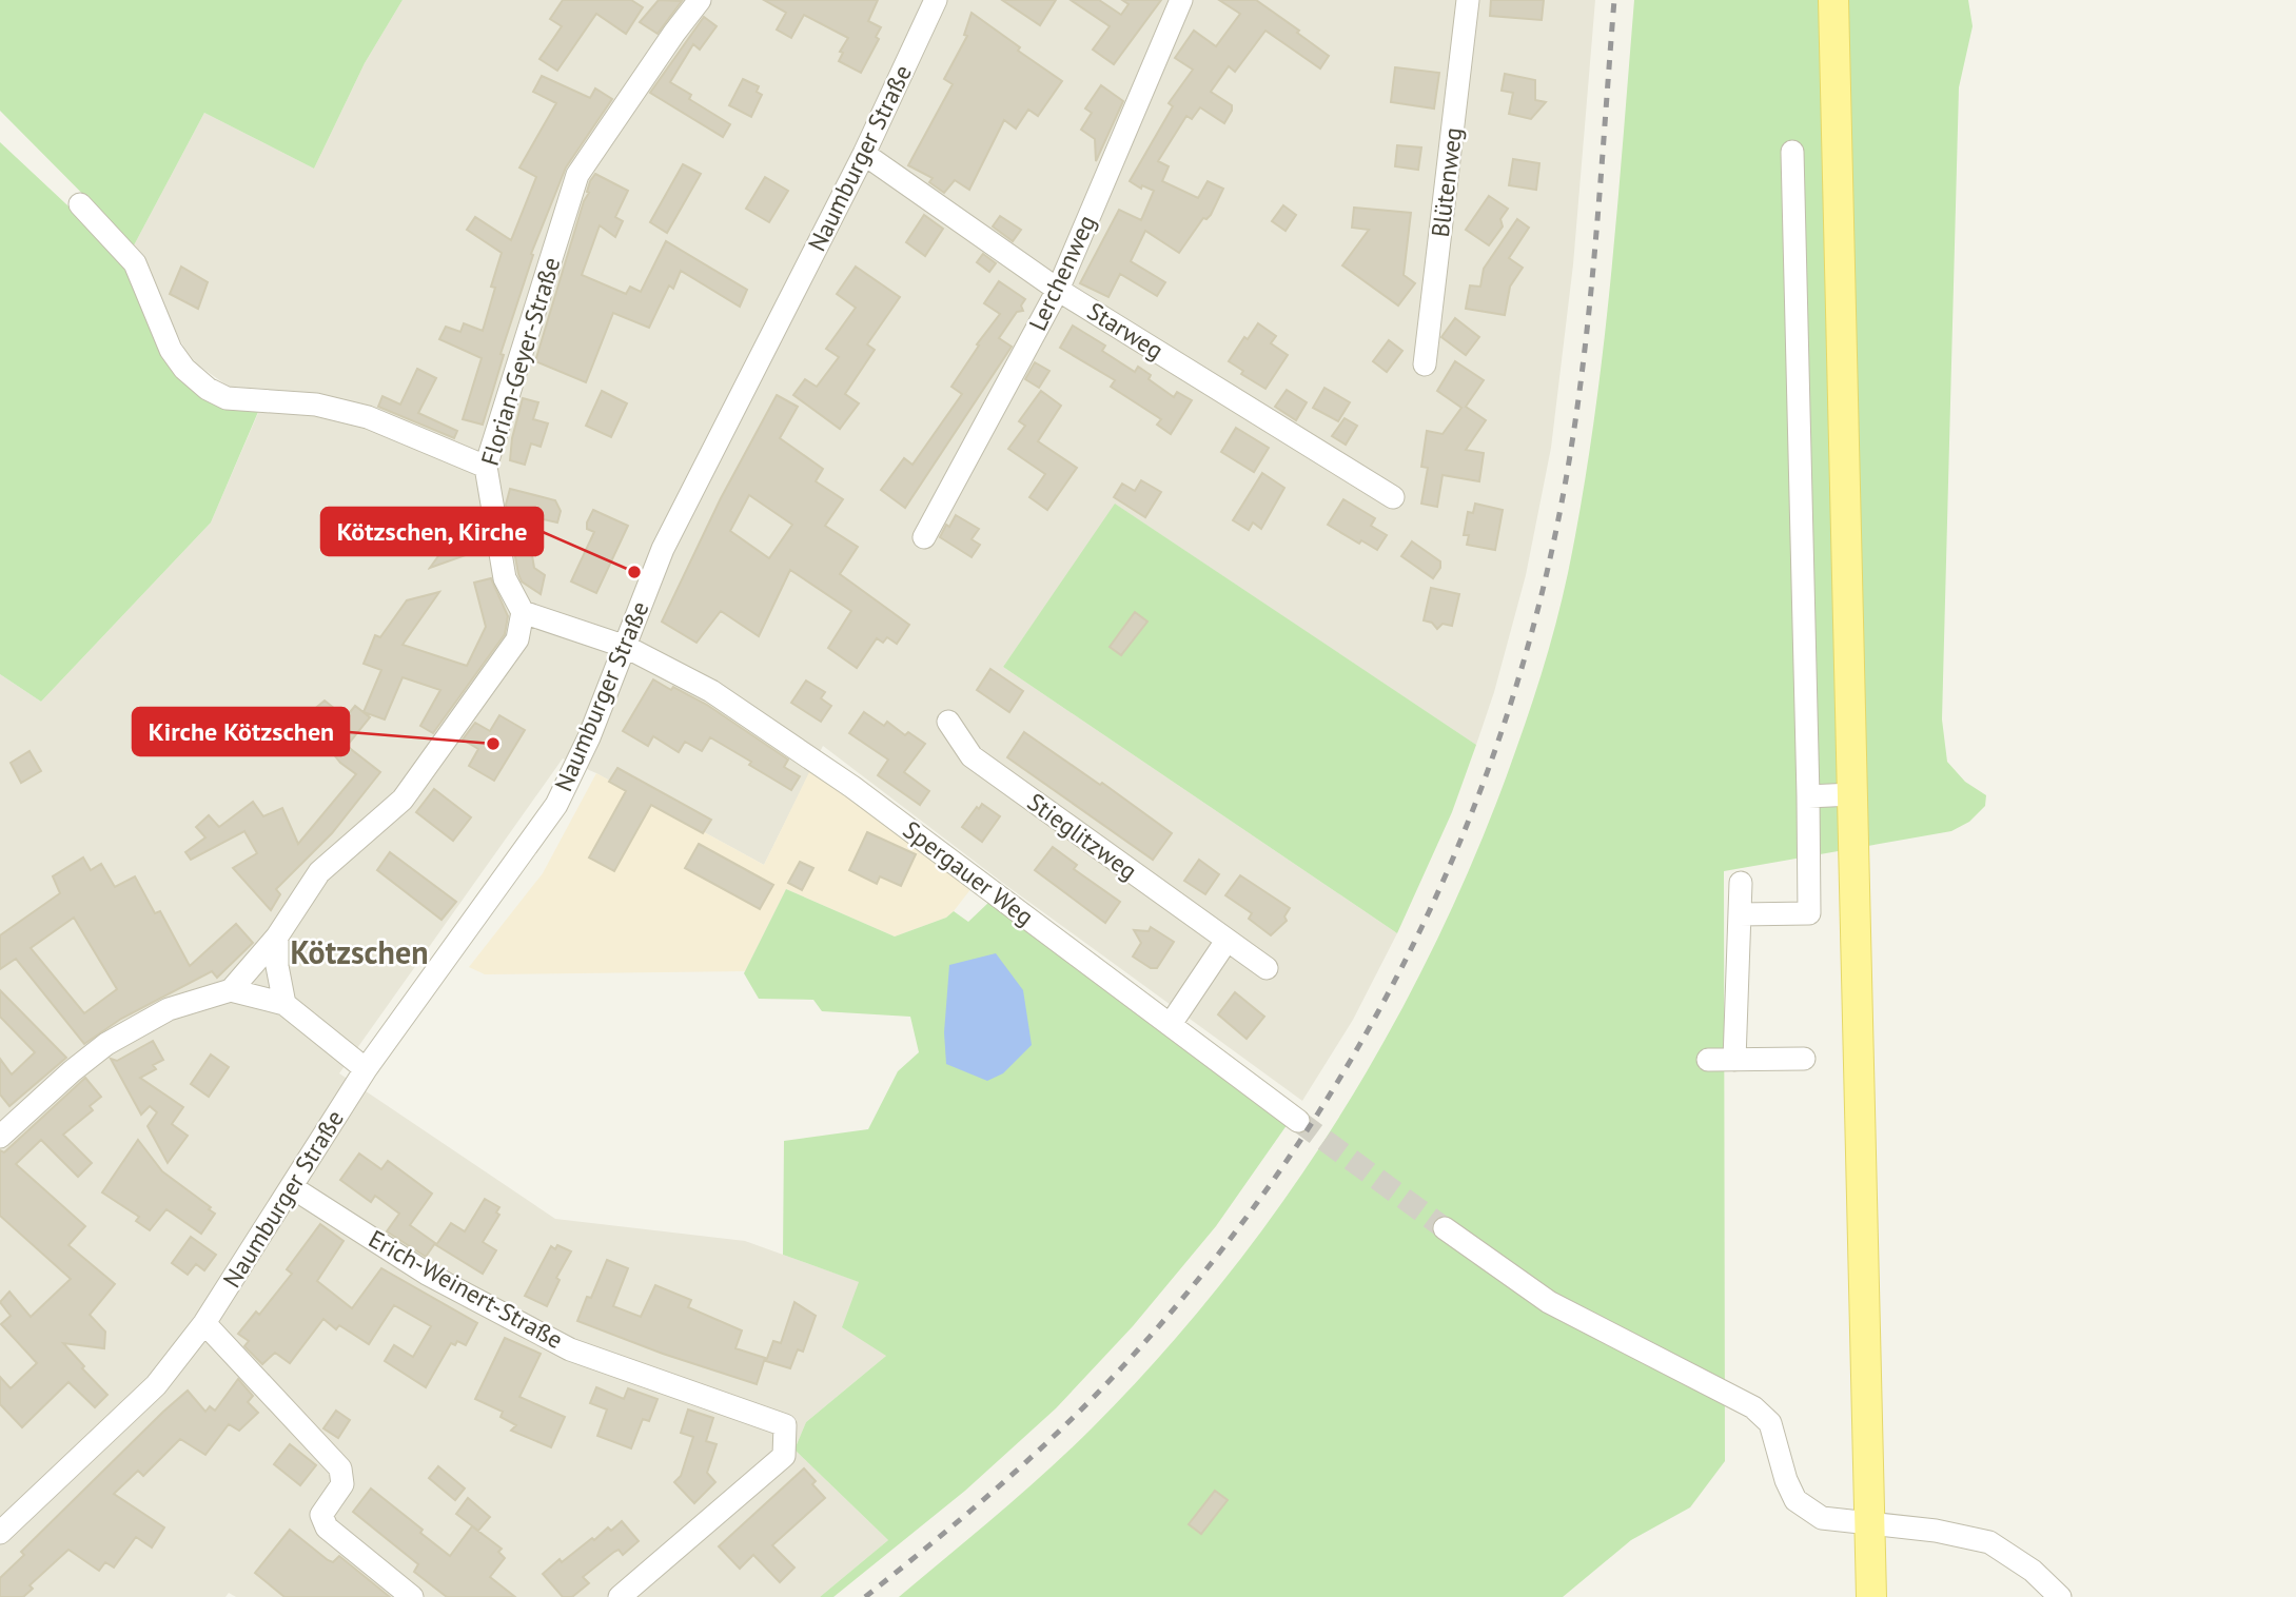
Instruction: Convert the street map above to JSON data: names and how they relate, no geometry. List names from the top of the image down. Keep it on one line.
{"streets":{"street":["Naumburger Straße","Blütenweg","Lerchenweg","Starweg","Florian-Geyer-Straße","Stieglitzweg","Spergauer Weg","Erich-Weinert-Straße"]},"crossings":[["Naumburger Straße","Starweg"],["Naumburger Straße","Spergauer Weg"],["Naumburger Straße","Erich-Weinert-Straße"],["Lerchenweg","Starweg"],["Florian-Geyer-Straße","Spergauer Weg"]],"districts":["Kötzschen"],"places":["Kötzschen, Kirche","Kirche Kötzschen"]}
